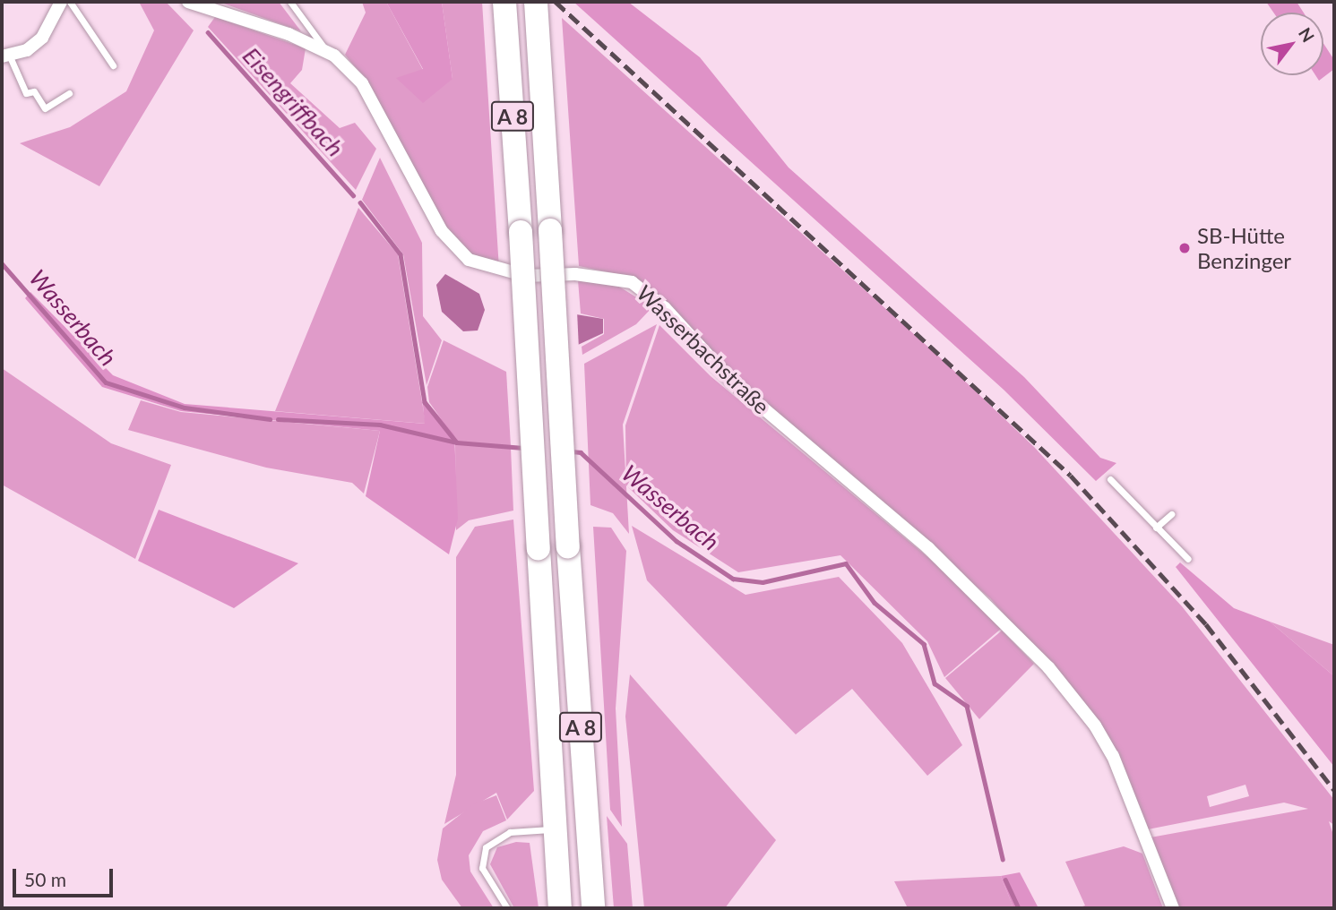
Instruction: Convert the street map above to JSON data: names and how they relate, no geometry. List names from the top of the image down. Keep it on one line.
{"streets":{"highway":["A 8"],"street":["Wasserbachstraße"]},"water":["Eisengriffbach","Wasserbach"],"places":["SB-Hütte Benzinger"],"scale_bar":"50 m","north":"top right"}
